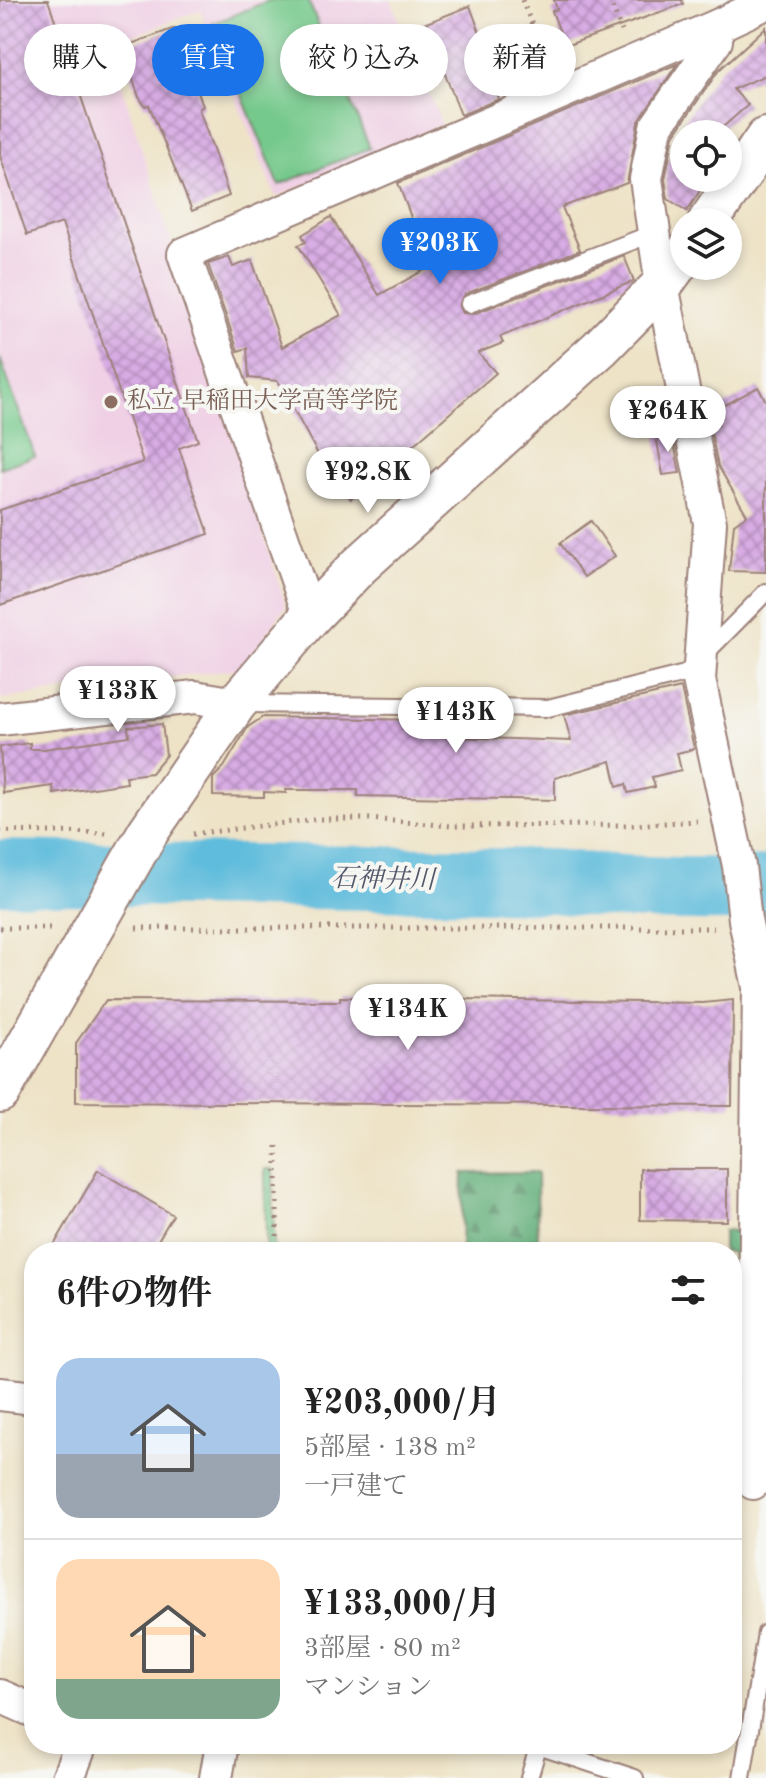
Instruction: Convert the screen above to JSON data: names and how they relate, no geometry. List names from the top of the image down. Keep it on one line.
{"water":["石神井川"],"places":["私立 早稲田大学高等学院"],"page":{"chip":["購入","賃貸","絞り込み","新着"],"price":["¥203K","¥264K","¥92.8K","¥133K","¥143K","¥134K"],"heading":"6件の物件","list":[{"name":"¥203,000/月","note":"5部屋 · 138 m² · 一戸建て"},{"name":"¥133,000/月","note":"3部屋 · 80 m² · マンション"}]}}
